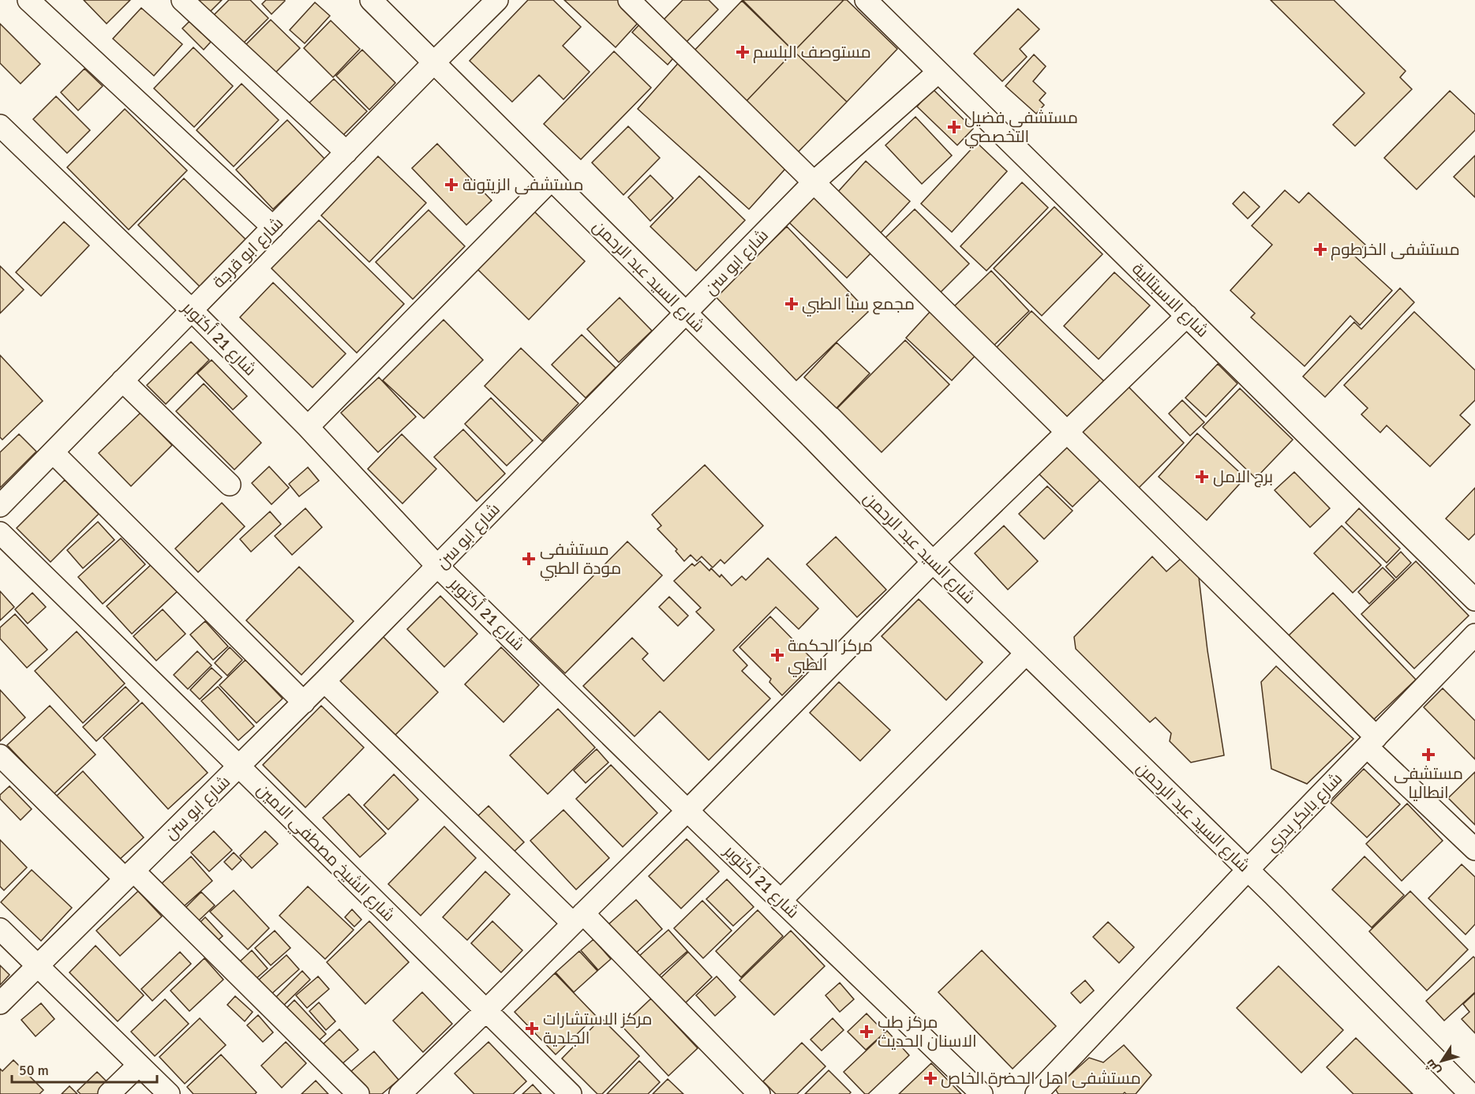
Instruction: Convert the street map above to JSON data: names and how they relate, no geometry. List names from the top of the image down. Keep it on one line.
{"streets":{"street":["شارع ابو قرجة","شارع ابو سن","شارع السيد عبد الرحمن","شارع الاسبتالية","شارع 21 أكتوبر","شارع بابكر بدري","شارع الشيخ مصطفي الامين"]},"crossings":[["شارع ابو قرجة","شارع السيد عبد الرحمن"],["شارع ابو قرجة","شارع 21 أكتوبر"],["شارع ابو سن","شارع السيد عبد الرحمن"],["شارع ابو سن","شارع الاسبتالية"],["شارع ابو سن","شارع 21 أكتوبر"],["شارع ابو سن","شارع الشيخ مصطفي الامين"],["شارع السيد عبد الرحمن","شارع بابكر بدري"]],"places":{"health":["مستوصف البلسم","مستشفى فضيل التخصصي","مستشفى الزيتونة","مستشفى الخرطوم","مجمع سبأ الطبي","برج الامل","مستشفى مودة الطبي","مركز الحكمة الطبي","مستشفى انطاليا","مركز الاستشارات الجلدية","مركز طب الاسنان الحديث","مستشفى اهل الحضرة الخاص"]},"scale_bar":"50 m","north":"bottom left"}
